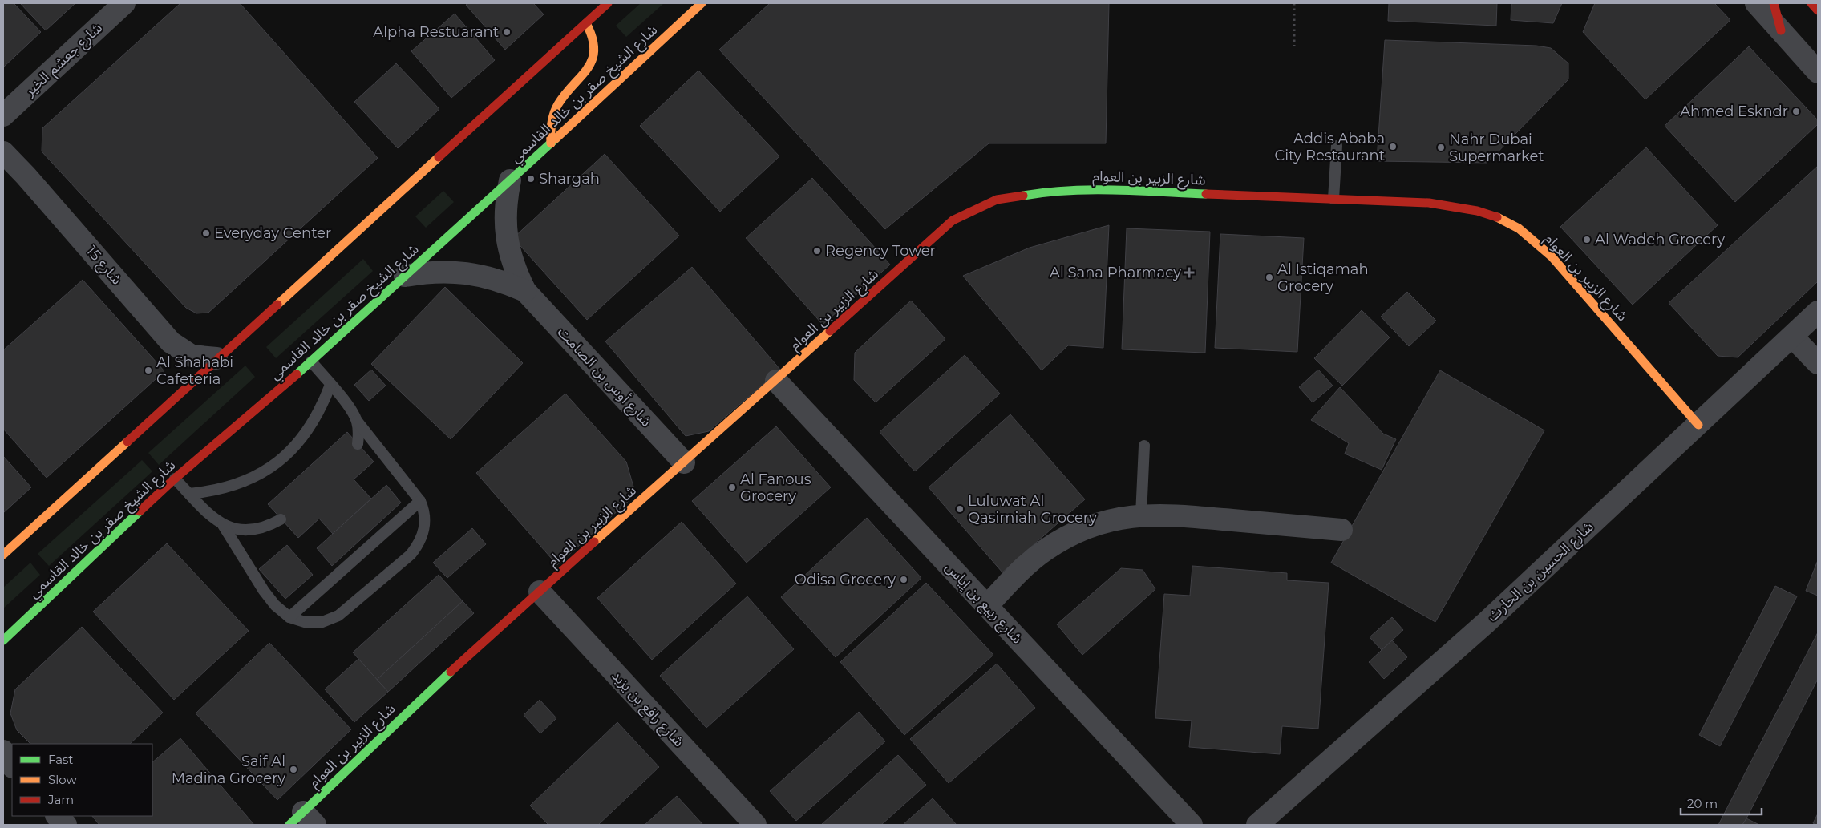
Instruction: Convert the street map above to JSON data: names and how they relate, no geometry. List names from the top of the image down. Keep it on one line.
{"streets":{"main road":["شارع الشيخ صقر بن خالد القاسمي","شارع الزبير بن العوام"],"street":["شارع جعشم الخير","شارع 15","شارع أوس بن الصامت","شارع الحسين بن الحارث","شارع ربيع بن إياس","شارع رافع بن يزيد"]},"crossings":[["شارع الشيخ صقر بن خالد القاسمي","شارع أوس بن الصامت"],["شارع الزبير بن العوام","شارع أوس بن الصامت"],["شارع الزبير بن العوام","شارع الحسين بن الحارث"],["شارع الزبير بن العوام","شارع ربيع بن إياس"],["شارع الزبير بن العوام","شارع رافع بن يزيد"]],"places":{"other":["Alpha Restuarant","Ahmed Eskndr","Addis Ababa City Restaurant","Nahr Dubai Supermarket","Shargah","Everyday Center","Al Wadeh Grocery","Regency Tower","Al Istiqamah Grocery","Al Shahabi Cafeteria","Al Fanous Grocery","Luluwat Al Qasimiah Grocery","Odisa Grocery","Saif Al Madina Grocery"],"health":["Al Sana Pharmacy"]},"legend":["Fast","Slow","Jam"],"scale_bar":"20 m"}
